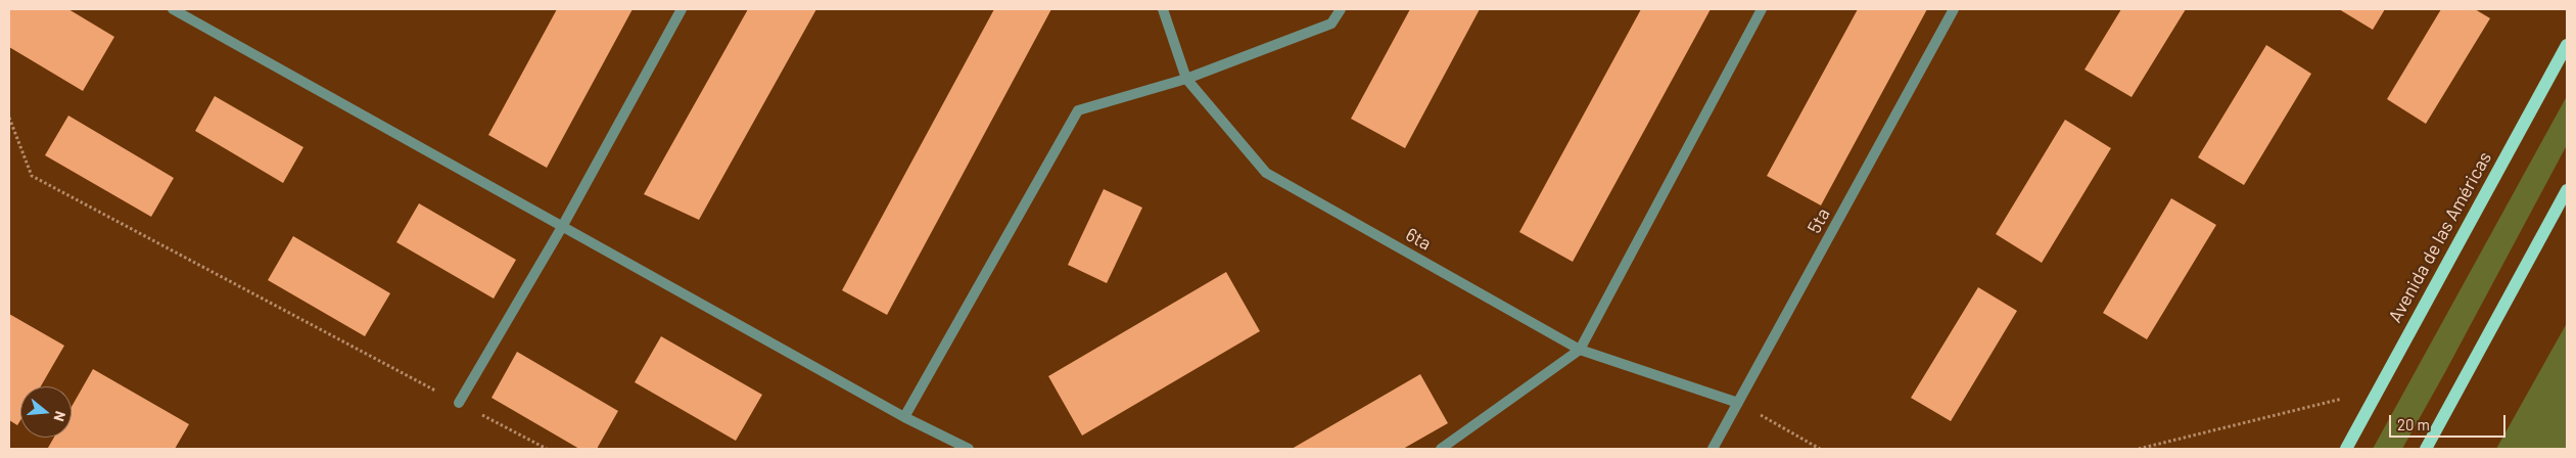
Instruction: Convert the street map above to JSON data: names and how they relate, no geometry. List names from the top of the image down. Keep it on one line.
{"streets":{"main road":["Avenida de las Américas"],"street":["5ta","6ta"]},"crossings":[["5ta","6ta"]],"scale_bar":"20 m","north":"right"}
